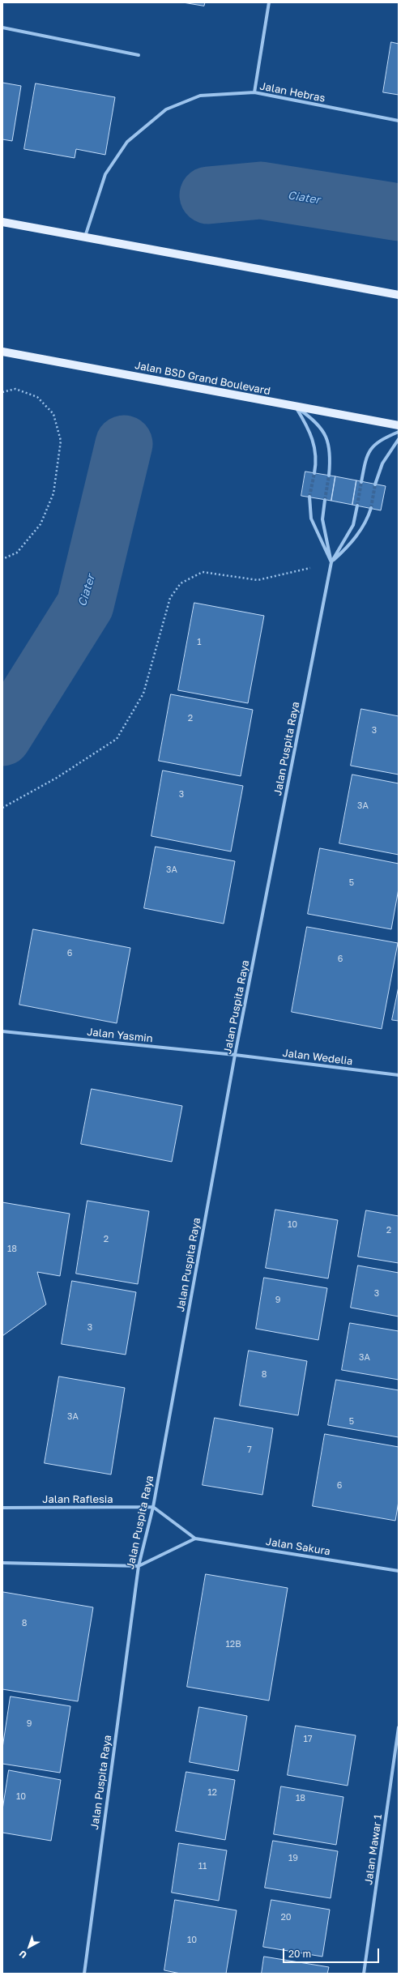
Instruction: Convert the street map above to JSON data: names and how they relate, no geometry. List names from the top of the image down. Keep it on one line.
{"streets":{"main road":["Jalan BSD Grand Boulevard"],"street":["Jalan Hebras","Jalan Puspita Raya","Jalan Yasmin","Jalan Wedelia","Jalan Raflesia","Jalan Sakura","Jalan Mawar 1"]},"crossings":[["Jalan Puspita Raya","Jalan Yasmin"],["Jalan Puspita Raya","Jalan Wedelia"],["Jalan Puspita Raya","Jalan Raflesia"],["Jalan Puspita Raya","Jalan Sakura"],["Jalan Yasmin","Jalan Wedelia"],["Jalan Raflesia","Jalan Sakura"]],"water":["Ciater"],"house_numbers":["1","2","3","3","3A","3A","5","6","6","10","2","2","18","3","9","3","3A","8","3A","5","7","6","8","12B","9","17","12","10","18","19","11","20","10"],"scale_bar":"20 m","north":"bottom left"}
